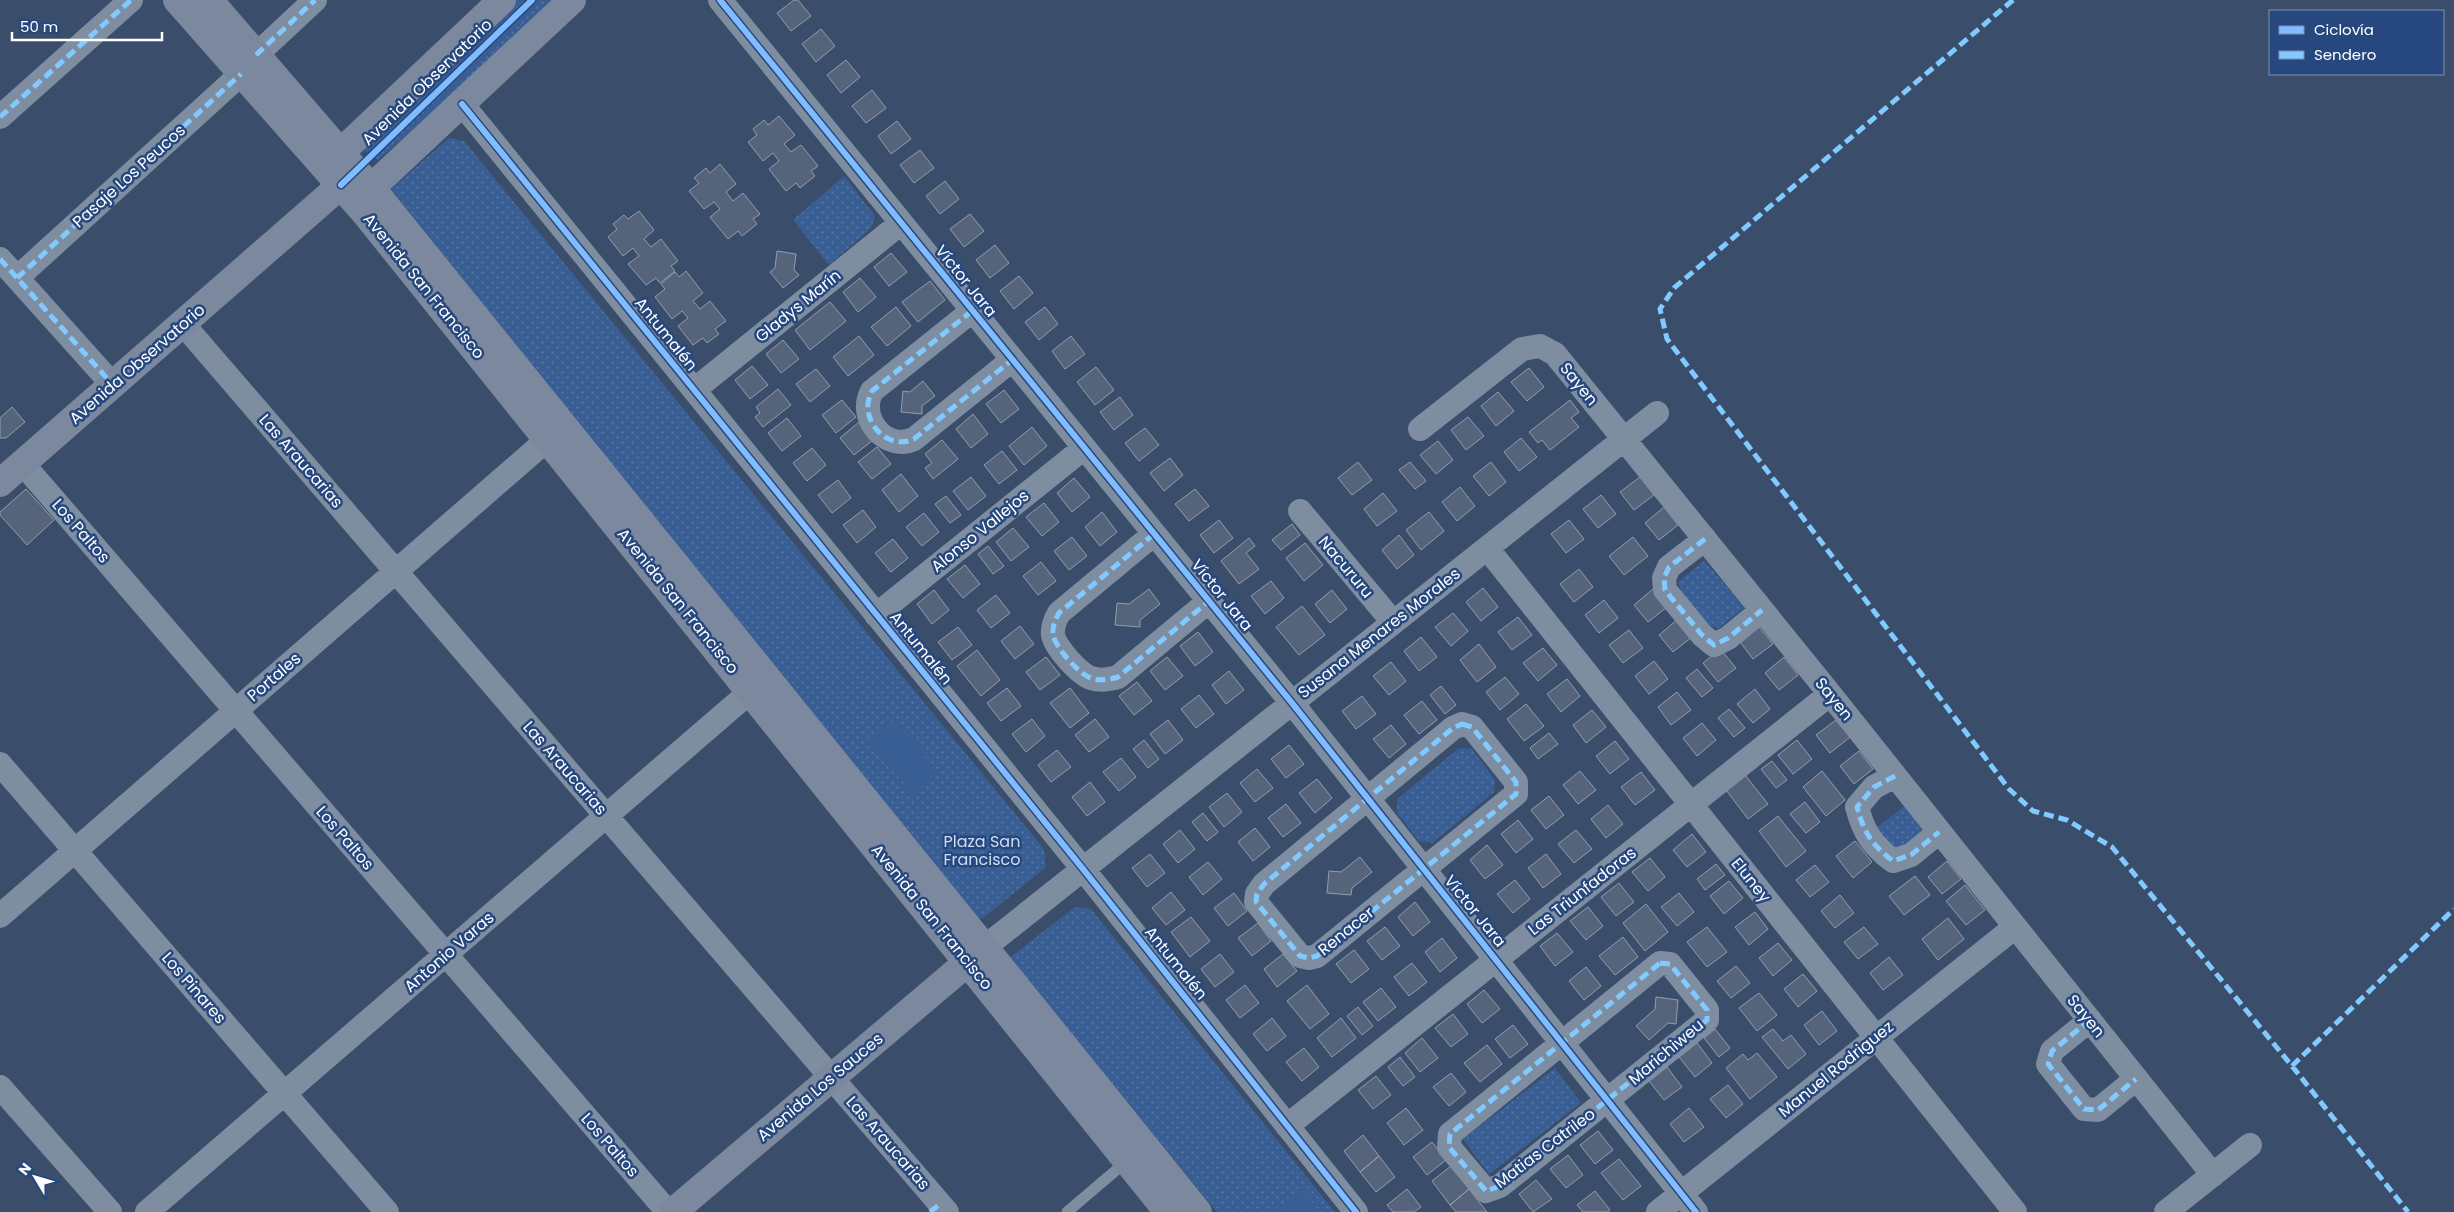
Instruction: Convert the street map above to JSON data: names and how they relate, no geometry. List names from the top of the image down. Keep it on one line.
{"streets":{"main road":["Avenida Observatorio","Avenida San Francisco","Avenida Los Sauces"],"street":["Pasaje Los Peucos","Víctor Jara","Gladys Marín","Antumalén","Sayen","Las Araucarias","Los Paltos","Alonso Vallejos","Nacururu","Susana Menares Morales","Portales","Eluney","Las Triunfadoras","Renacer","Antonio Varas","Los Pinares","Marichiweu","Manuel Rodriguez","Matias Catrileo"]},"crossings":[["Avenida Observatorio","Avenida San Francisco"],["Avenida Observatorio","Las Araucarias"],["Avenida Observatorio","Los Paltos"],["Pasaje Los Peucos","Avenida San Francisco"],["Víctor Jara","Gladys Marín"],["Víctor Jara","Alonso Vallejos"],["Víctor Jara","Susana Menares Morales"],["Víctor Jara","Las Triunfadoras"],["Víctor Jara","Renacer"],["Víctor Jara","Marichiweu"],["Víctor Jara","Manuel Rodriguez"],["Víctor Jara","Matias Catrileo"],["Avenida San Francisco","Susana Menares Morales"],["Avenida San Francisco","Portales"],["Avenida San Francisco","Antonio Varas"],["Avenida San Francisco","Avenida Los Sauces"],["Gladys Marín","Antumalén"],["Antumalén","Alonso Vallejos"],["Antumalén","Susana Menares Morales"],["Antumalén","Las Triunfadoras"],["Sayen","Susana Menares Morales"],["Sayen","Las Triunfadoras"],["Sayen","Manuel Rodriguez"],["Las Araucarias","Portales"],["Las Araucarias","Antonio Varas"],["Las Araucarias","Avenida Los Sauces"],["Los Paltos","Portales"],["Los Paltos","Antonio Varas"],["Nacururu","Susana Menares Morales"],["Susana Menares Morales","Eluney"],["Susana Menares Morales","Avenida Los Sauces"],["Portales","Los Pinares"],["Eluney","Las Triunfadoras"],["Eluney","Manuel Rodriguez"],["Antonio Varas","Los Pinares"],["Marichiweu","Matias Catrileo"]],"parks":["Plaza San Francisco"],"legend":["Ciclovía","Sendero"],"scale_bar":"50 m","north":"top left"}
